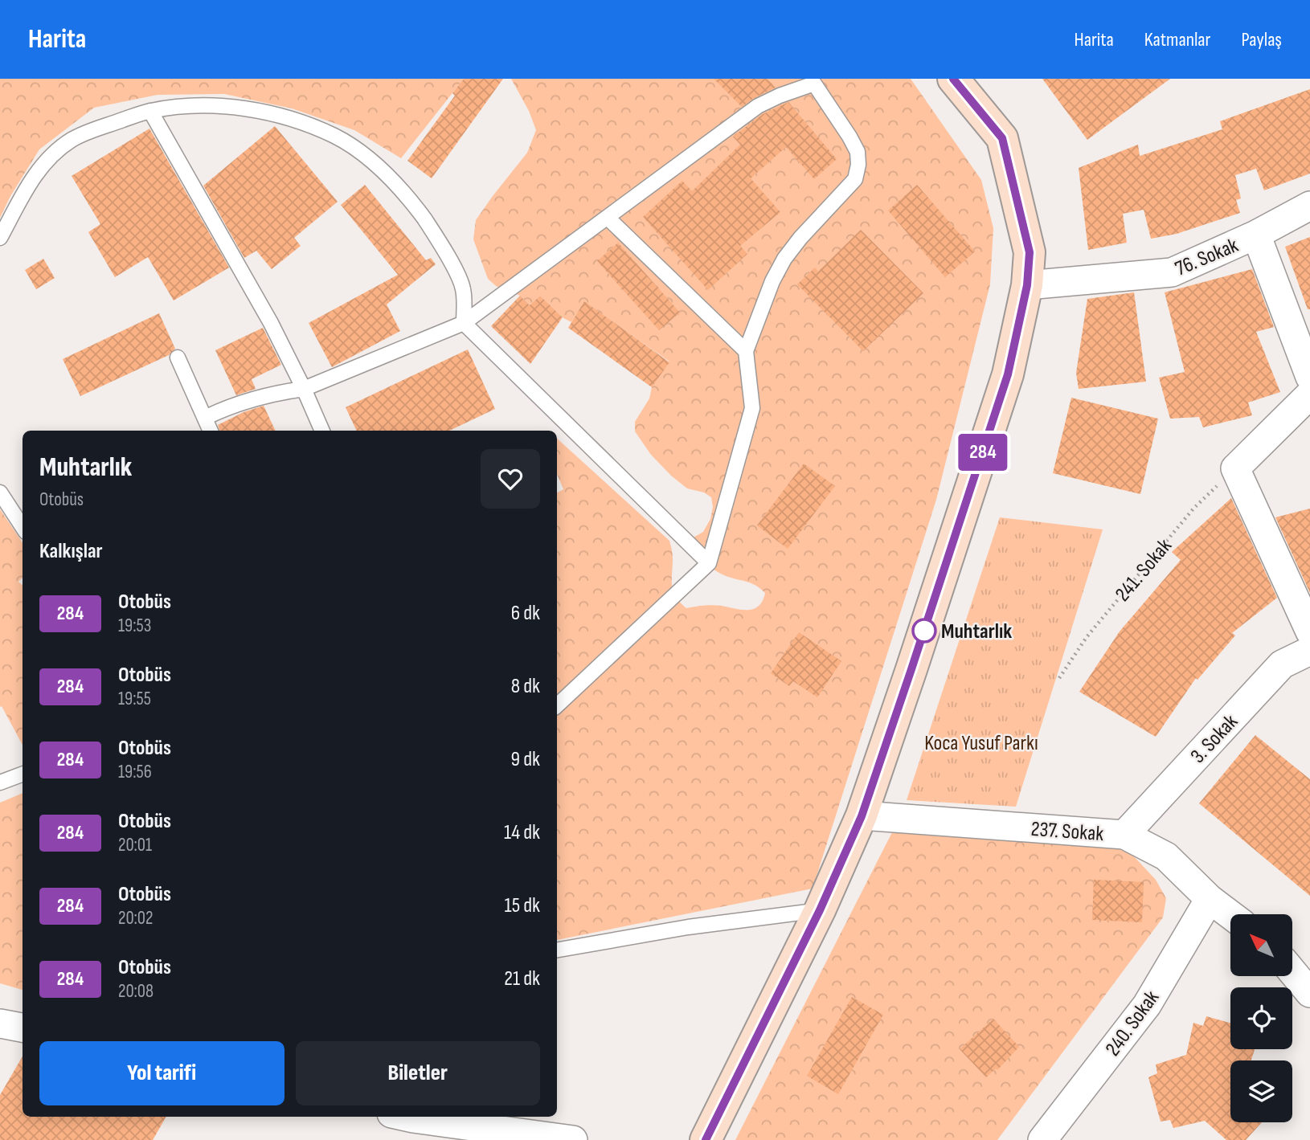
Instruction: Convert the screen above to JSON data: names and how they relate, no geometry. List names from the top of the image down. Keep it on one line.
{"streets":{"street":["76. Sokak","3. Sokak","237. Sokak","240. Sokak"],"path":["241. Sokak"]},"crossings":[["3. Sokak","237. Sokak"],["237. Sokak","240. Sokak"]],"parks":["Koca Yusuf Parkı"],"places":["Muhtarlık"],"lines":["bus line 284"],"north":"top left","page":{"header":"Harita","nav":["Harita","Katmanlar","Paylaş"],"on_map":"284","heading":[["Muhtarlık","Otobüs"],"Kalkışlar"],"list":[{"mark":"284","name":"Otobüs","note":"19:53","value":"6 dk"},{"mark":"284","name":"Otobüs","note":"19:55","value":"8 dk"},{"mark":"284","name":"Otobüs","note":"19:56","value":"9 dk"},{"mark":"284","name":"Otobüs","note":"20:01","value":"14 dk"},{"mark":"284","name":"Otobüs","note":"20:02","value":"15 dk"},{"mark":"284","name":"Otobüs","note":"20:08","value":"21 dk"}],"buttons":["Yol tarifi","Biletler"]}}
